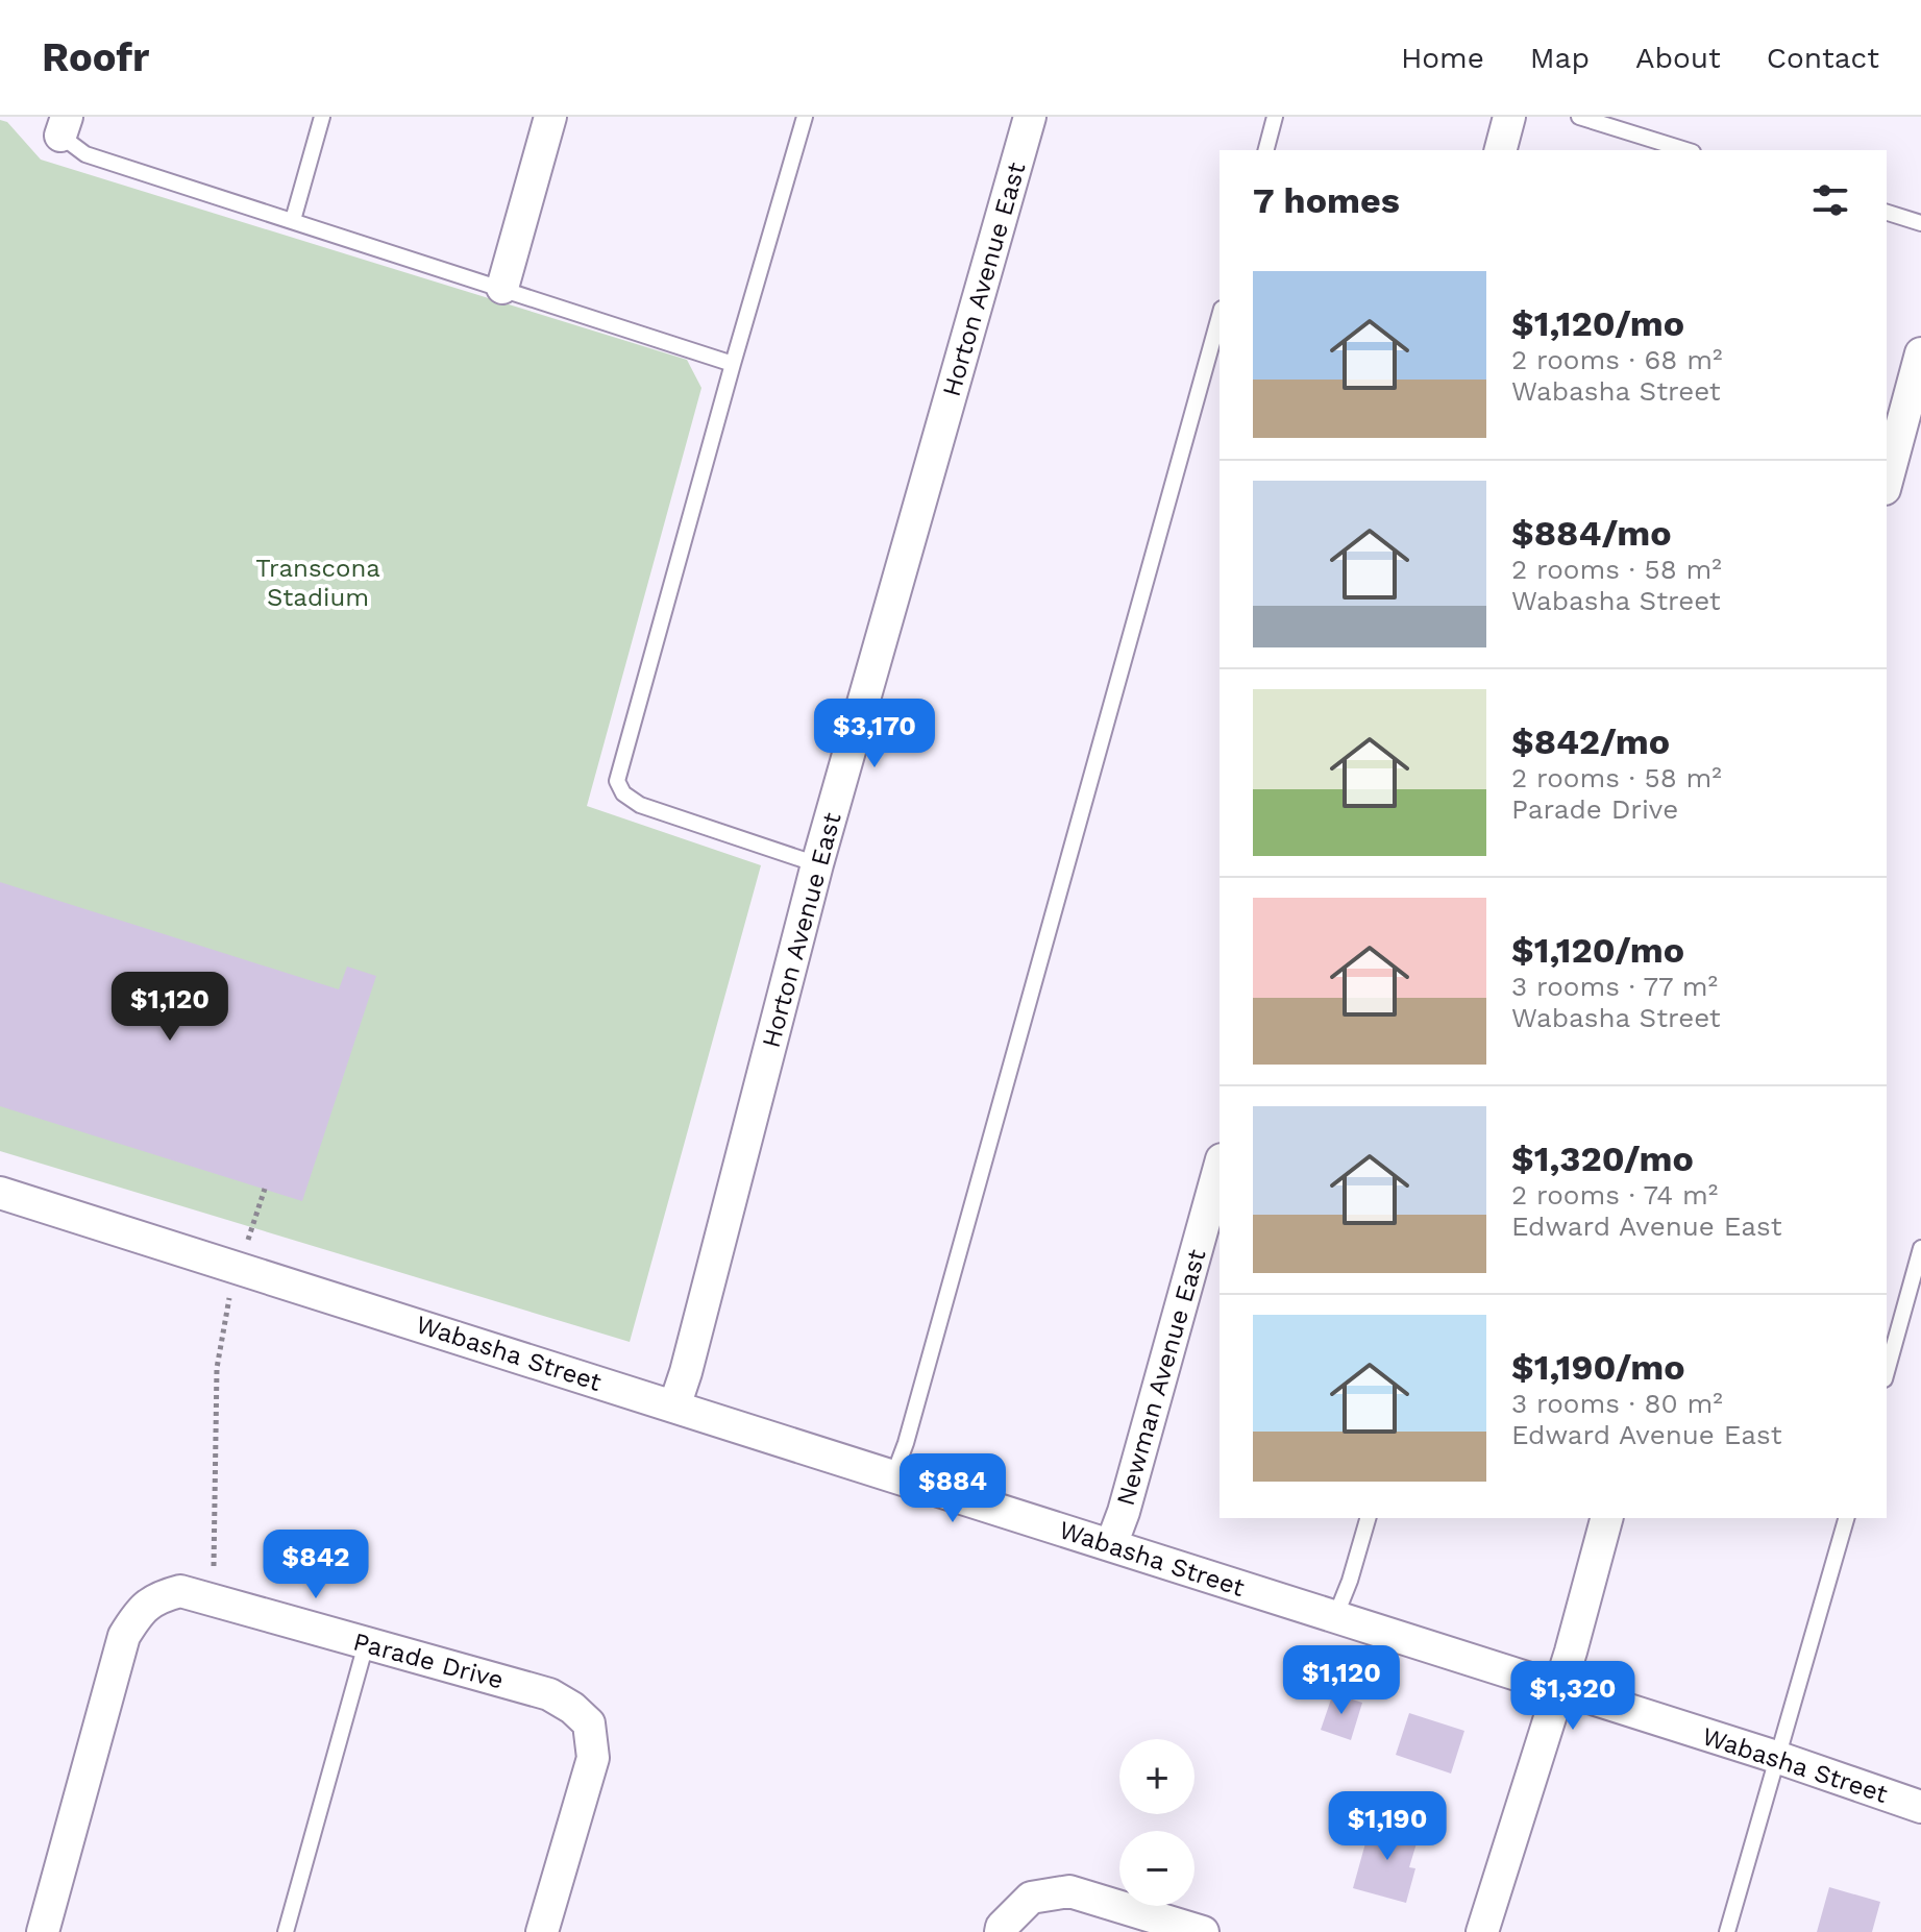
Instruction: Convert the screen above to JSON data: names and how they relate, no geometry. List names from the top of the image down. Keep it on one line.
{"streets":{"street":["Horton Avenue East","Wabasha Street","Newman Avenue East","Parade Drive"]},"crossings":[["Horton Avenue East","Wabasha Street"],["Wabasha Street","Newman Avenue East"]],"parks":["Transcona Stadium"],"page":{"header":"Roofr","nav":["Home","Map","About","Contact"],"heading":"7 homes","list":[{"name":"$1,120/mo","note":"2 rooms · 68 m² · Wabasha Street"},{"name":"$884/mo","note":"2 rooms · 58 m² · Wabasha Street"},{"name":"$842/mo","note":"2 rooms · 58 m² · Parade Drive"},{"name":"$1,120/mo","note":"3 rooms · 77 m² · Wabasha Street"},{"name":"$1,320/mo","note":"2 rooms · 74 m² · Edward Avenue East"},{"name":"$1,190/mo","note":"3 rooms · 80 m² · Edward Avenue East"}],"price":["$3,170","$1,120","$884","$842","$1,120","$1,320","$1,190"],"map_buttons":["+","−"]}}
